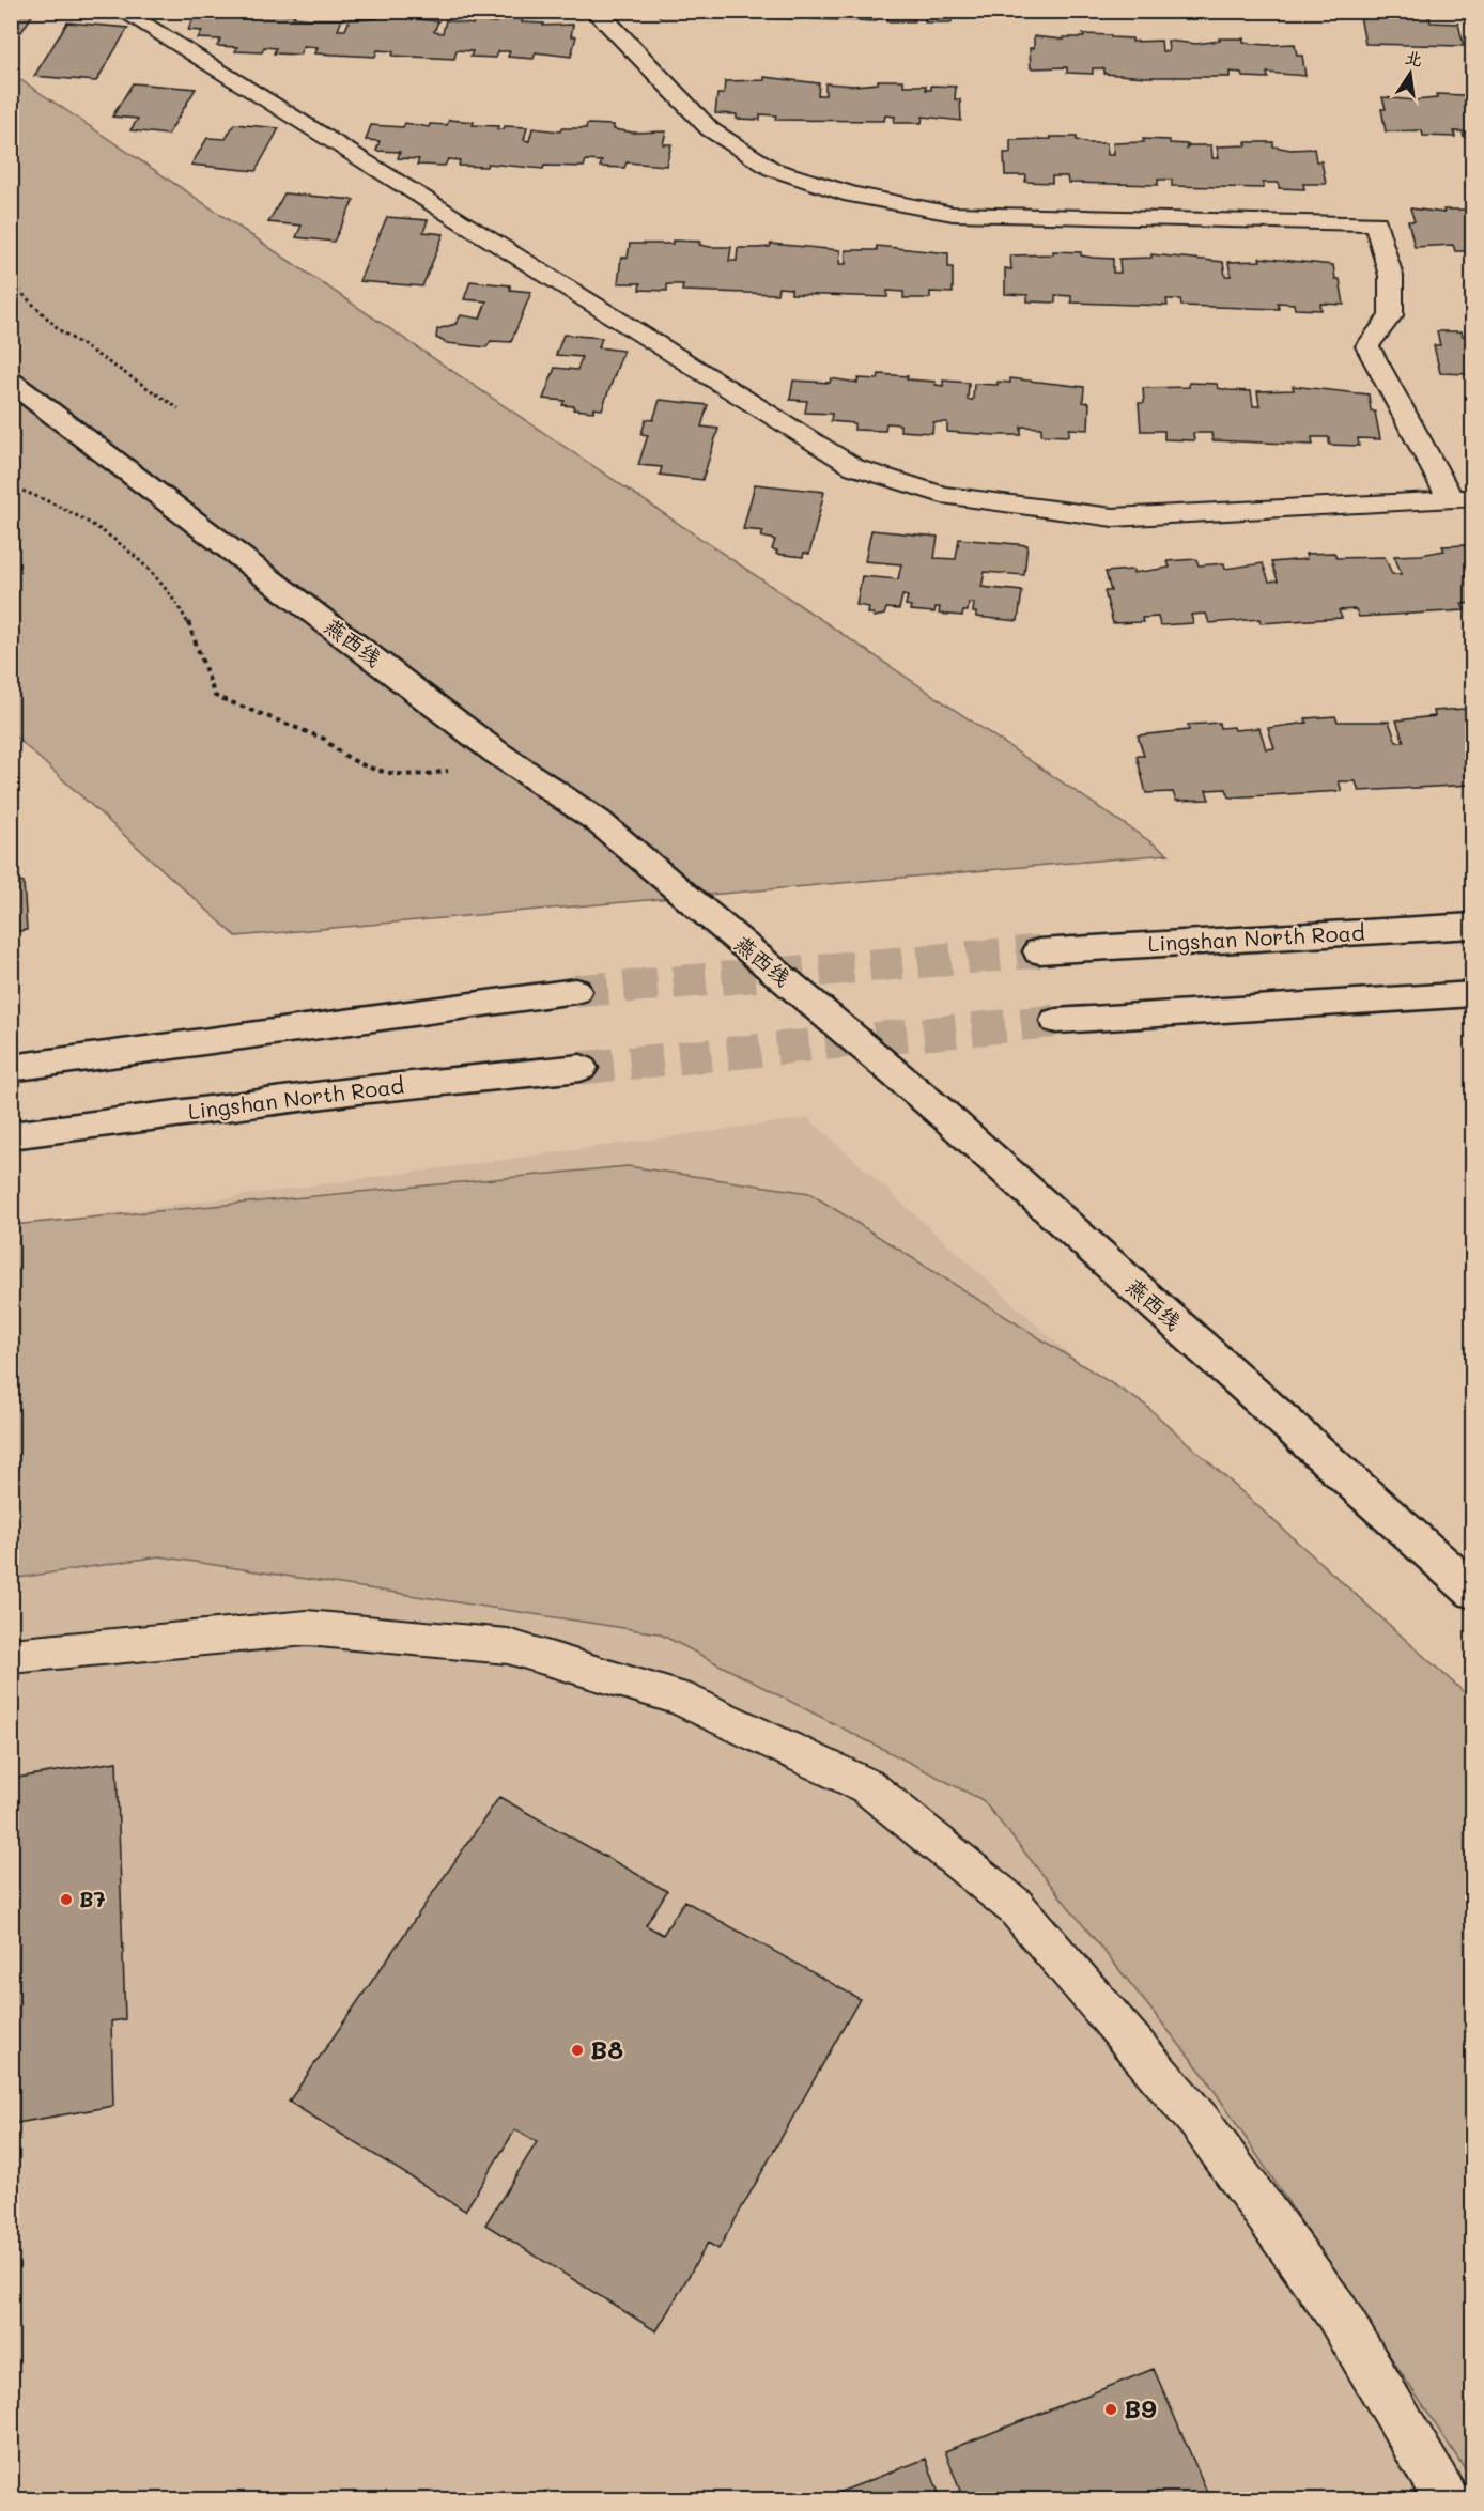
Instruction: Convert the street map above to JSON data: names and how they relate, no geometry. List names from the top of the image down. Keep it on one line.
{"streets":{"main road":["燕西线","Lingshan North Road"]},"places":["B7","B8","B9"],"north":"top"}
